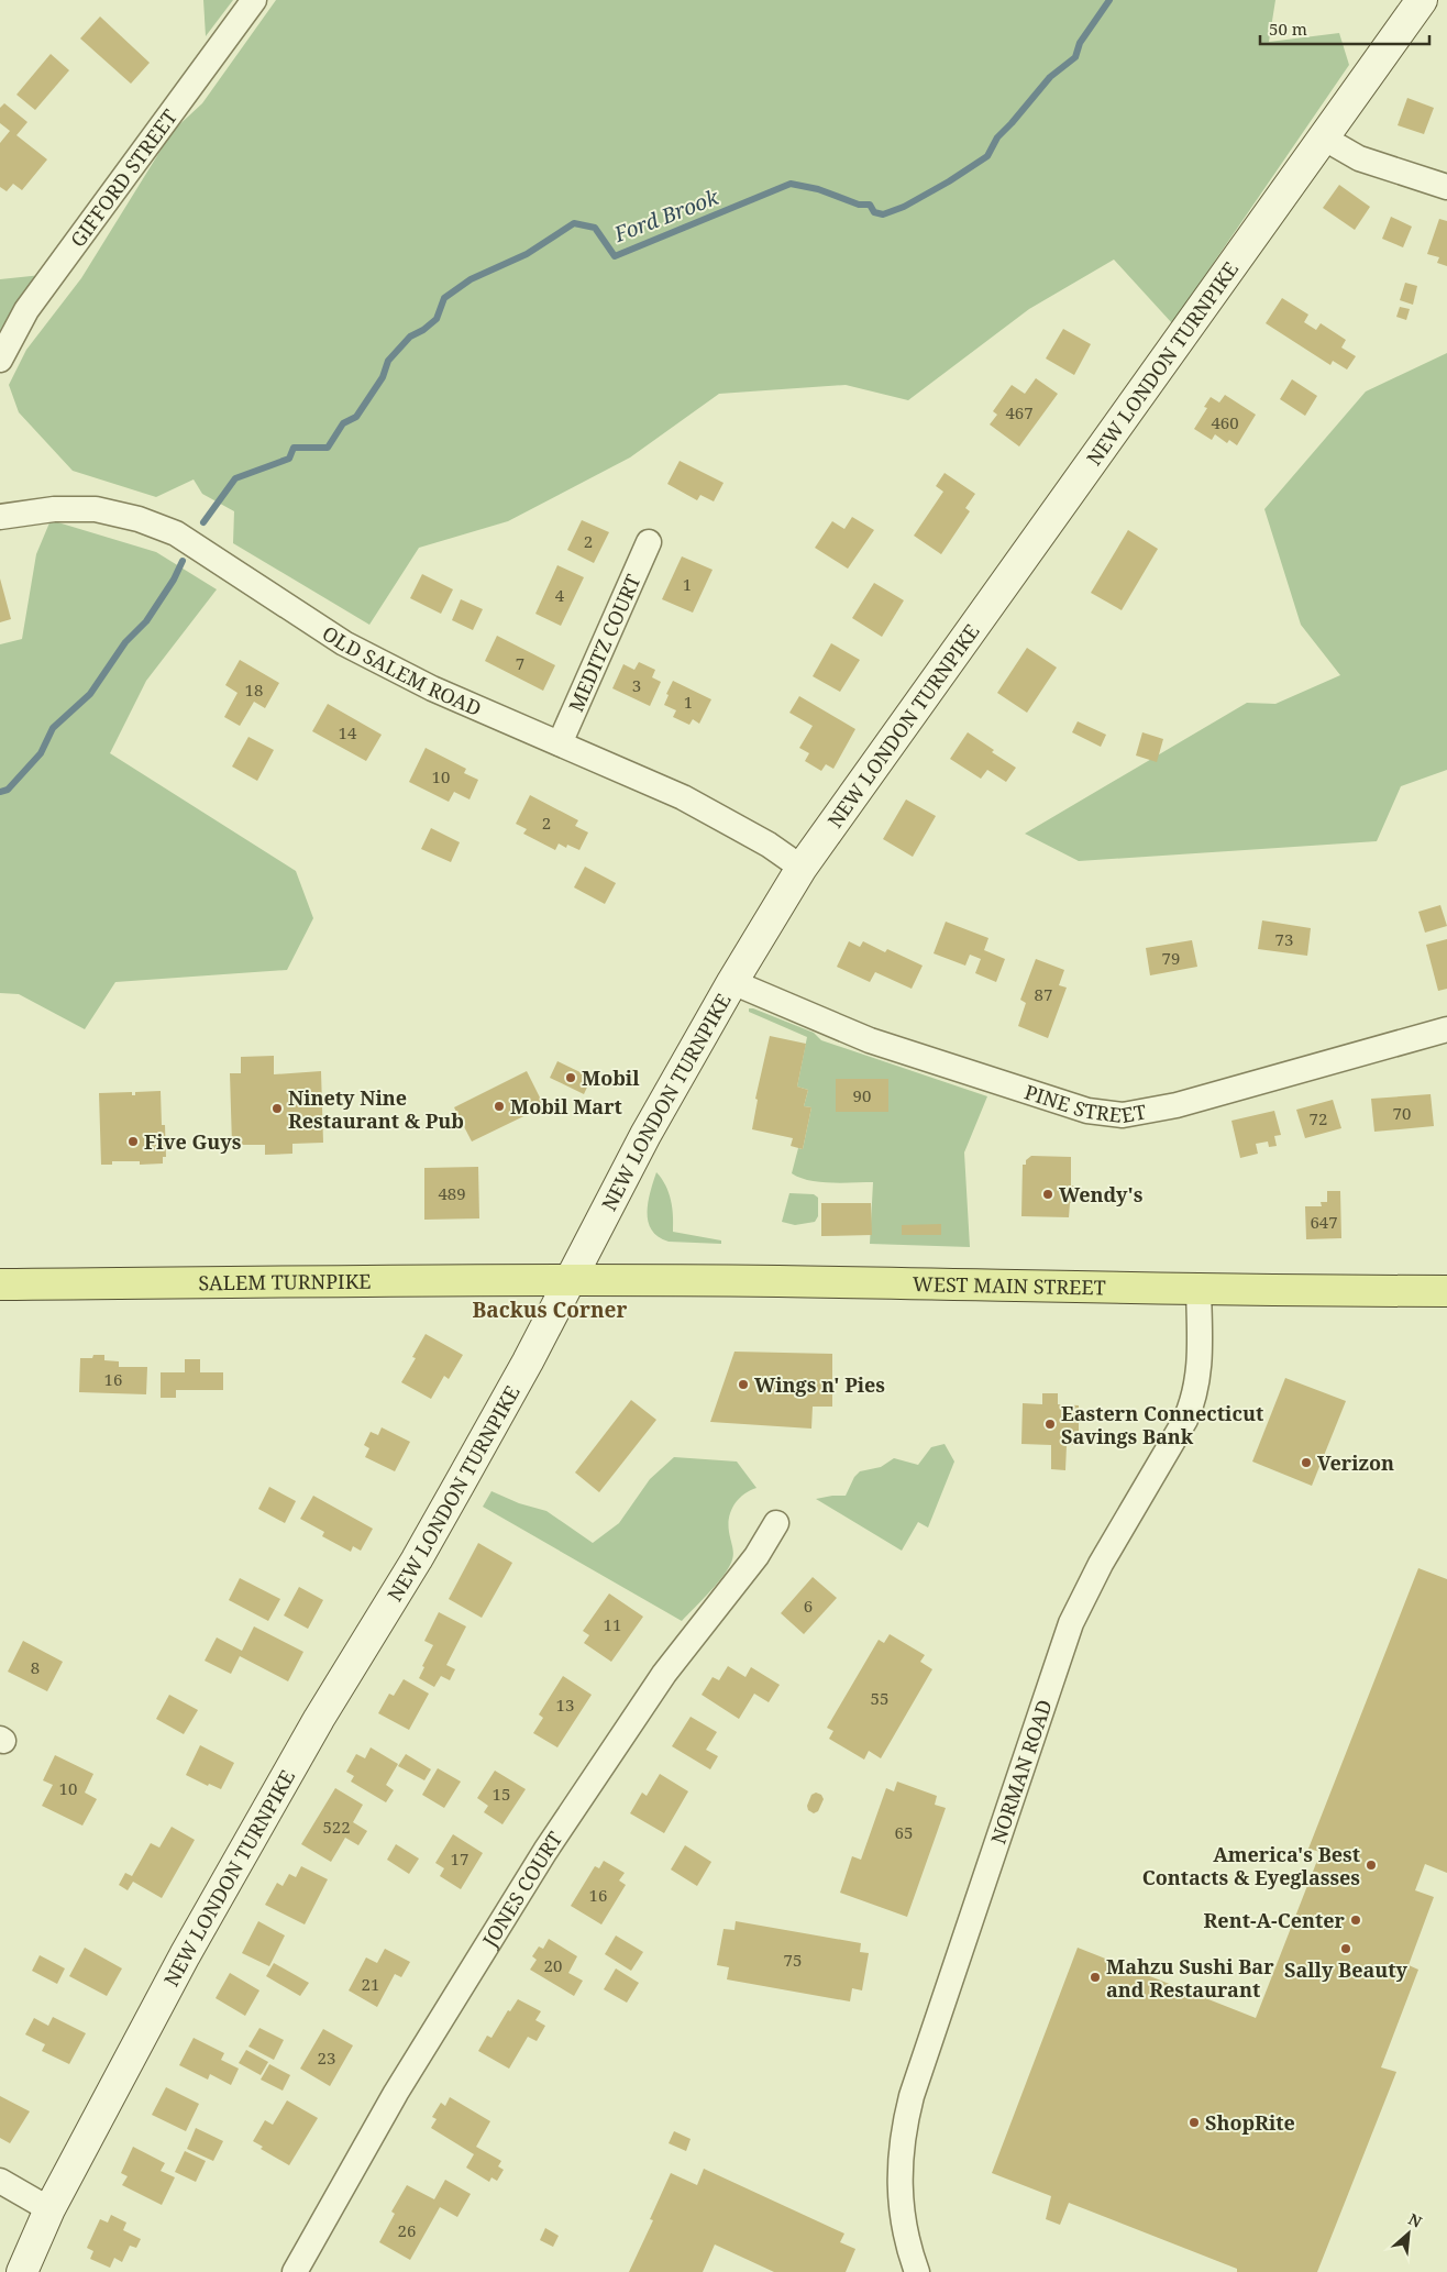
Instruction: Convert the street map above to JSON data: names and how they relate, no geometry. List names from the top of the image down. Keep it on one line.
{"streets":{"main road":["NEW LONDON TURNPIKE","SALEM TURNPIKE","WEST MAIN STREET"],"street":["GIFFORD STREET","MEDITZ COURT","OLD SALEM ROAD","PINE STREET","NORMAN ROAD","JONES COURT"]},"crossings":[["NEW LONDON TURNPIKE","OLD SALEM ROAD"],["NEW LONDON TURNPIKE","PINE STREET"],["NEW LONDON TURNPIKE","SALEM TURNPIKE"],["NEW LONDON TURNPIKE","WEST MAIN STREET"],["MEDITZ COURT","OLD SALEM ROAD"],["SALEM TURNPIKE","WEST MAIN STREET"],["WEST MAIN STREET","NORMAN ROAD"]],"districts":["Backus Corner"],"water":["Ford Brook"],"places":["Mobil","Mobil Mart","Ninety Nine Restaurant & Pub","Five Guys","Wendy's","Wings n' Pies","Eastern Connecticut Savings Bank","Verizon","America's Best Contacts & Eyeglasses","Rent-A-Center","Sally Beauty","Mahzu Sushi Bar and Restaurant","ShopRite"],"house_numbers":["467","460","2","1","4","7","3","18","1","14","10","2","73","79","87","90","70","72","489","647","16","6","11","8","55","13","10","15","522","65","17","16","75","20","21","23","26"],"scale_bar":"50 m","north":"top right"}
